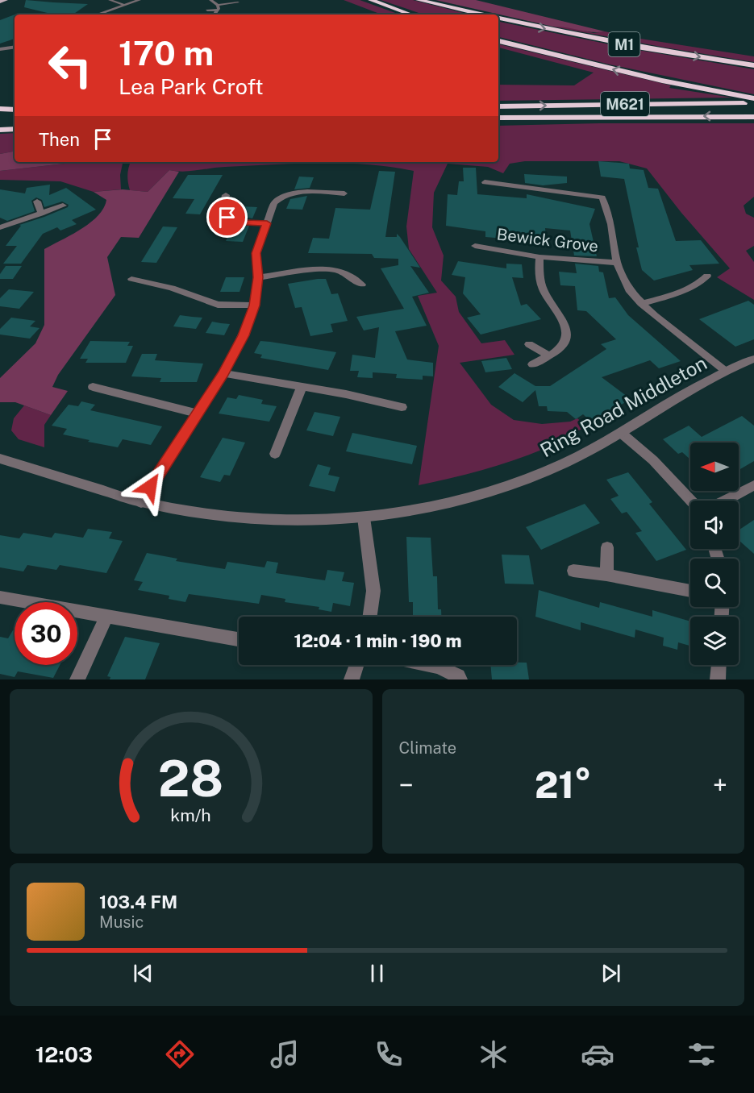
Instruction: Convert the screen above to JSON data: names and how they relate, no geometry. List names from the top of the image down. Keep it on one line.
{"streets":{"highway":["M1","M621"],"street":["Bewick Grove","Ring Road Middleton"]},"north":"left","page":{"turn":["170 m","Lea Park Croft"],"then":"Then","limit":"30","trip":"12:04 · 1 min · 190 m","tile":"Climate","heat":["−","21°","+"],"song":["103.4 FM","Music"],"tabs":"12:03","gauge":["28","km/h"]}}
